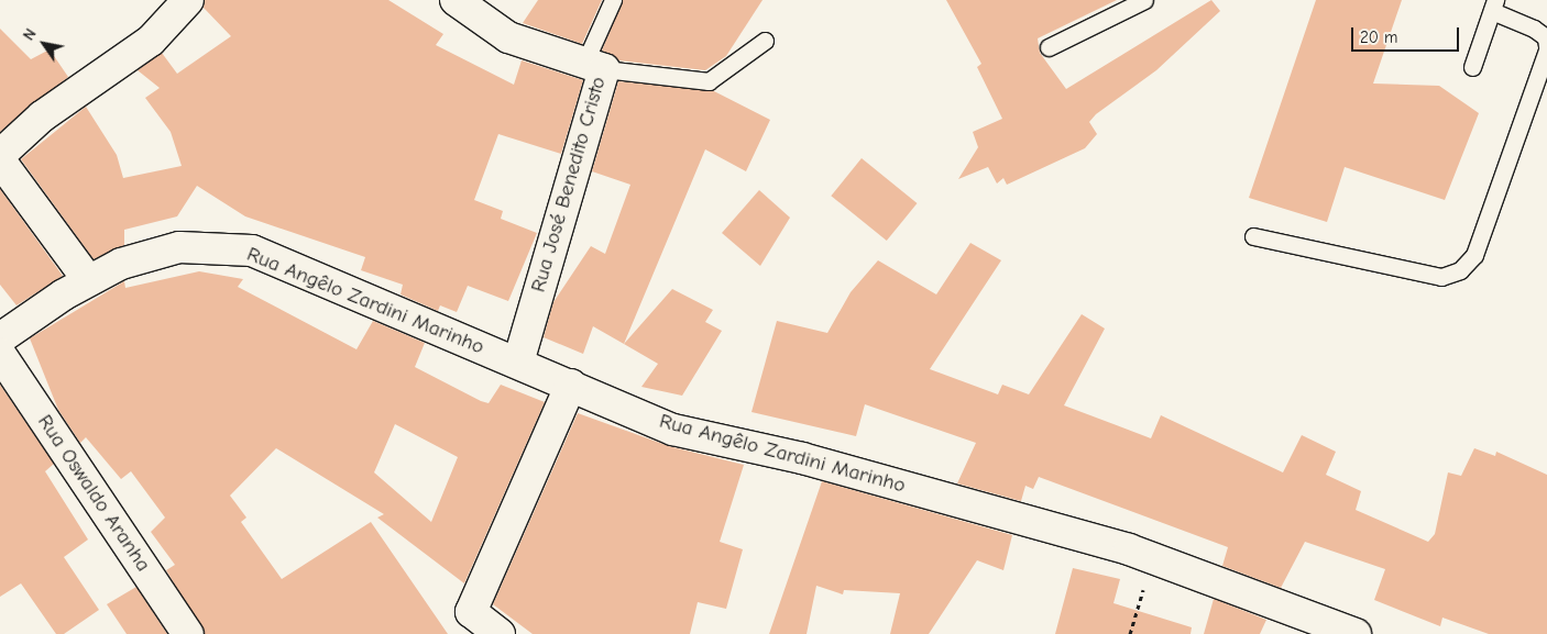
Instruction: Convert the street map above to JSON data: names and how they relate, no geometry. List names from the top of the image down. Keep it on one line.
{"streets":{"street":["Rua José Benedito Cristo","Rua Angêlo Zardini Marinho","Rua Oswaldo Aranha"]},"crossings":[["Rua José Benedito Cristo","Rua Angêlo Zardini Marinho"]],"scale_bar":"20 m","north":"top left"}
